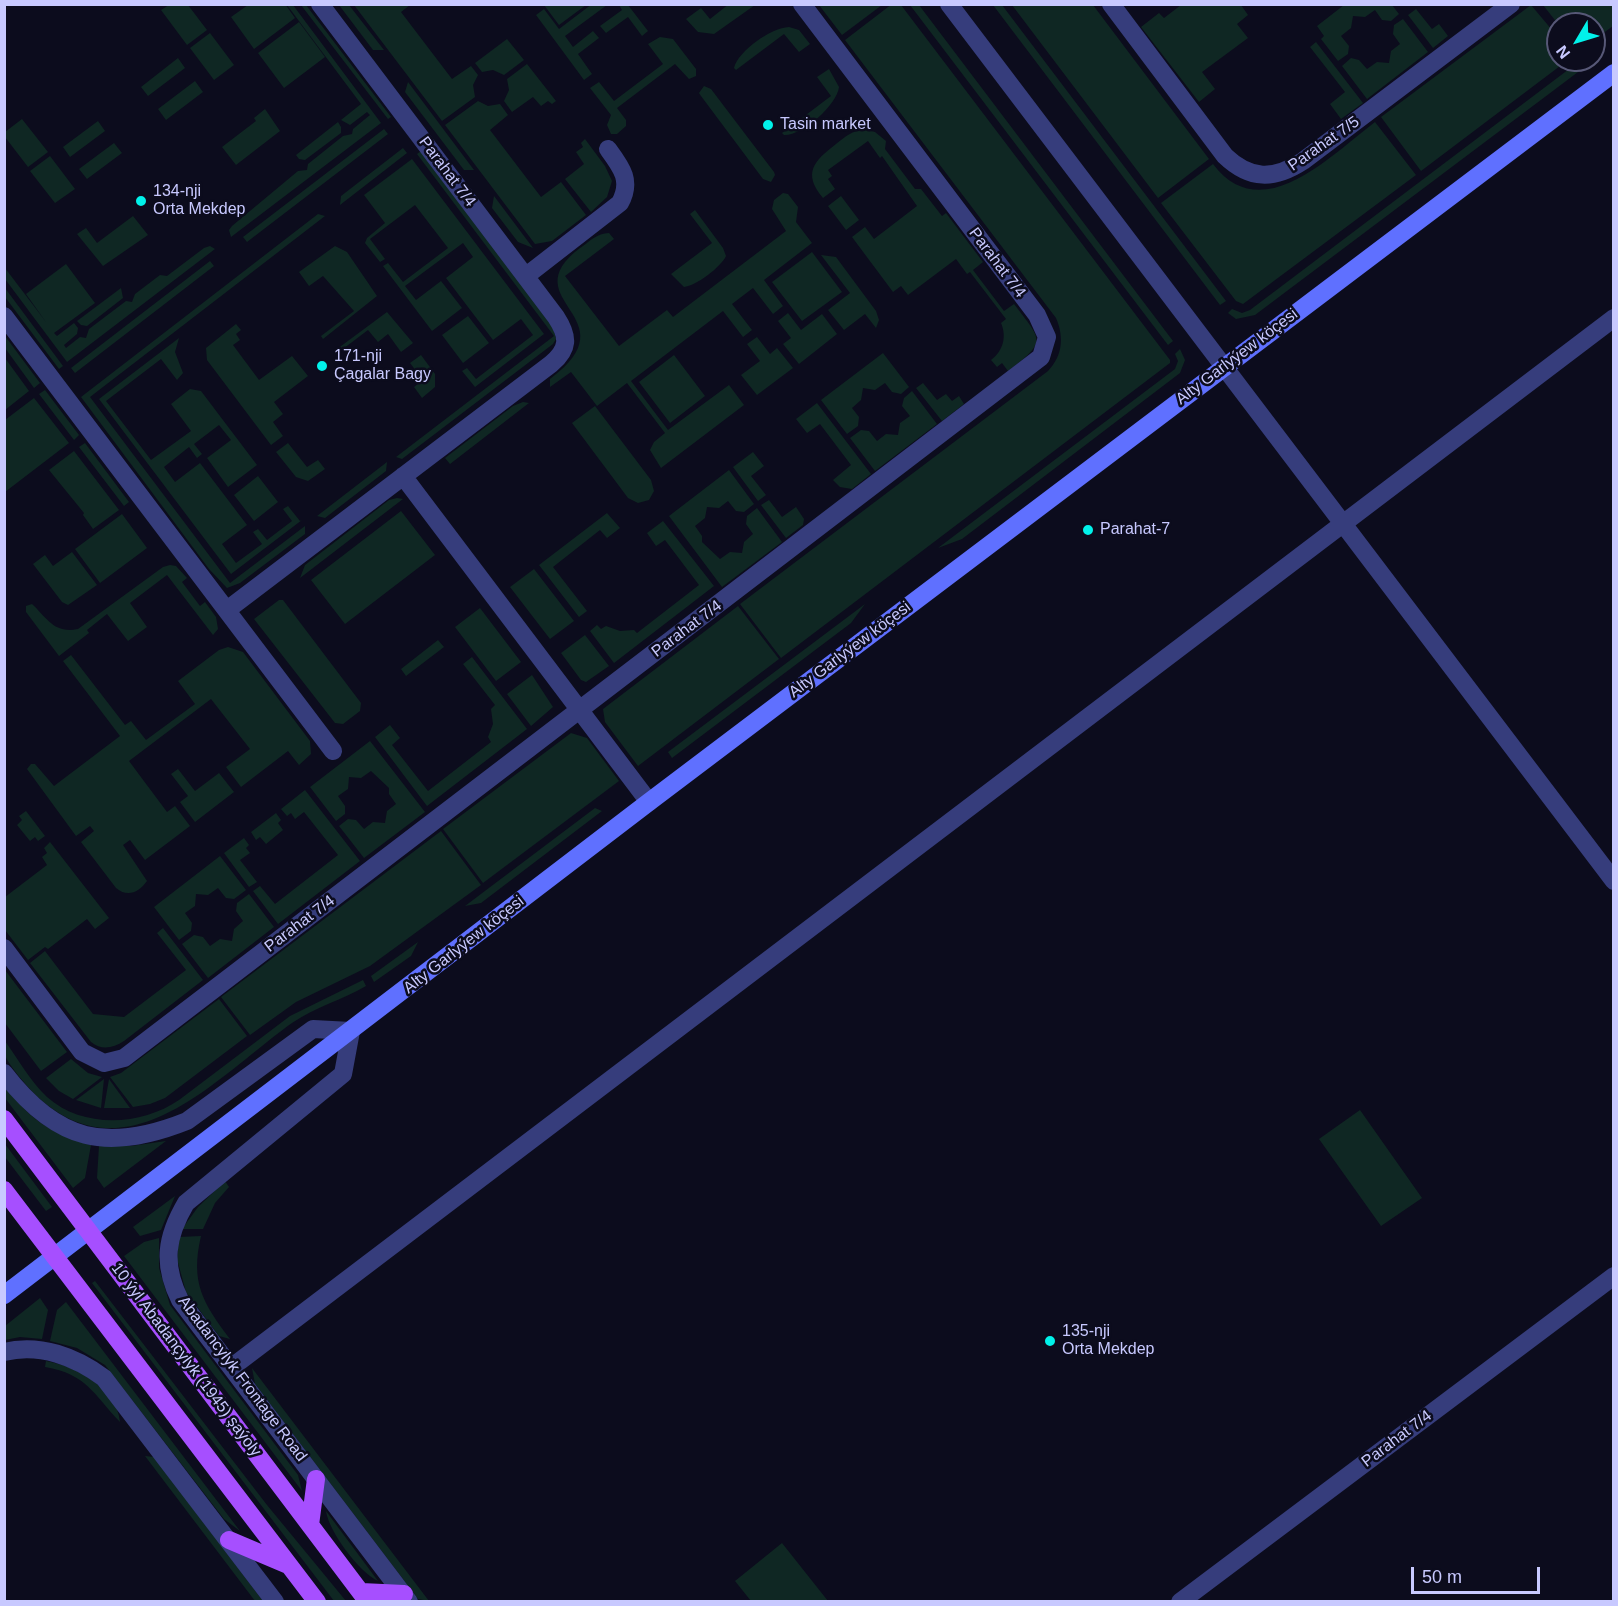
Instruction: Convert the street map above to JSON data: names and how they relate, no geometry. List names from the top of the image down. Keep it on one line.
{"streets":{"main road":["10 ýyl Abadançylyk (1945) şaýoly"],"street":["Parahat 7/5","Parahat 7/4","Alty Garlyýew köçesi","Abadancylyk Frontage Road"]},"crossings":[["Alty Garlyýew köçesi","10 ýyl Abadançylyk (1945) şaýoly"],["Alty Garlyýew köçesi","Abadancylyk Frontage Road"]],"places":["Tasin market","134-nji Orta Mekdep","171-nji Çagalar Bagy","Parahat-7","135-nji Orta Mekdep"],"scale_bar":"50 m","north":"bottom left"}
